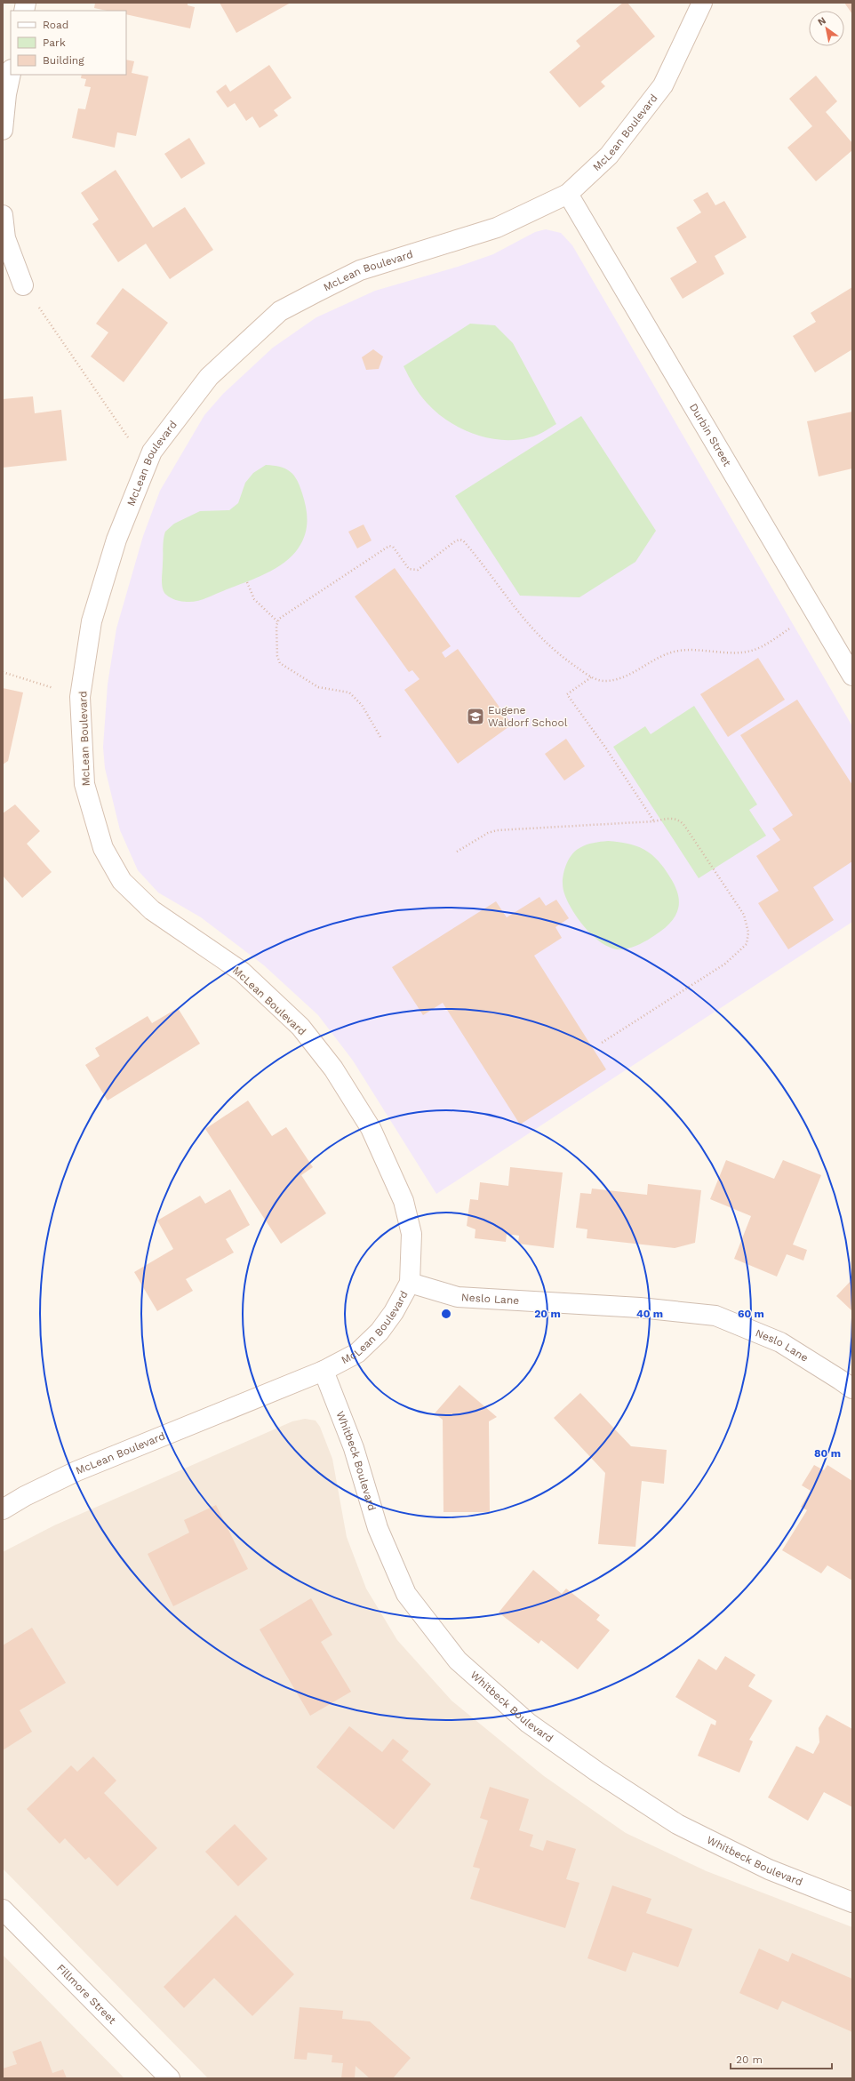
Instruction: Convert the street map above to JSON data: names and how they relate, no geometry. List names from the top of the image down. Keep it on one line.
{"streets":{"street":["McLean Boulevard","Durbin Street","Neslo Lane","Whitbeck Boulevard","Fillmore Street"]},"crossings":[["McLean Boulevard","Durbin Street"],["McLean Boulevard","Neslo Lane"],["McLean Boulevard","Whitbeck Boulevard"]],"places":{"school or university":["Eugene Waldorf School"]},"legend":["Road","Park","Building"],"scale_bar":"20 m","north":"top left","rings":["20 m","40 m","60 m","80 m"]}
